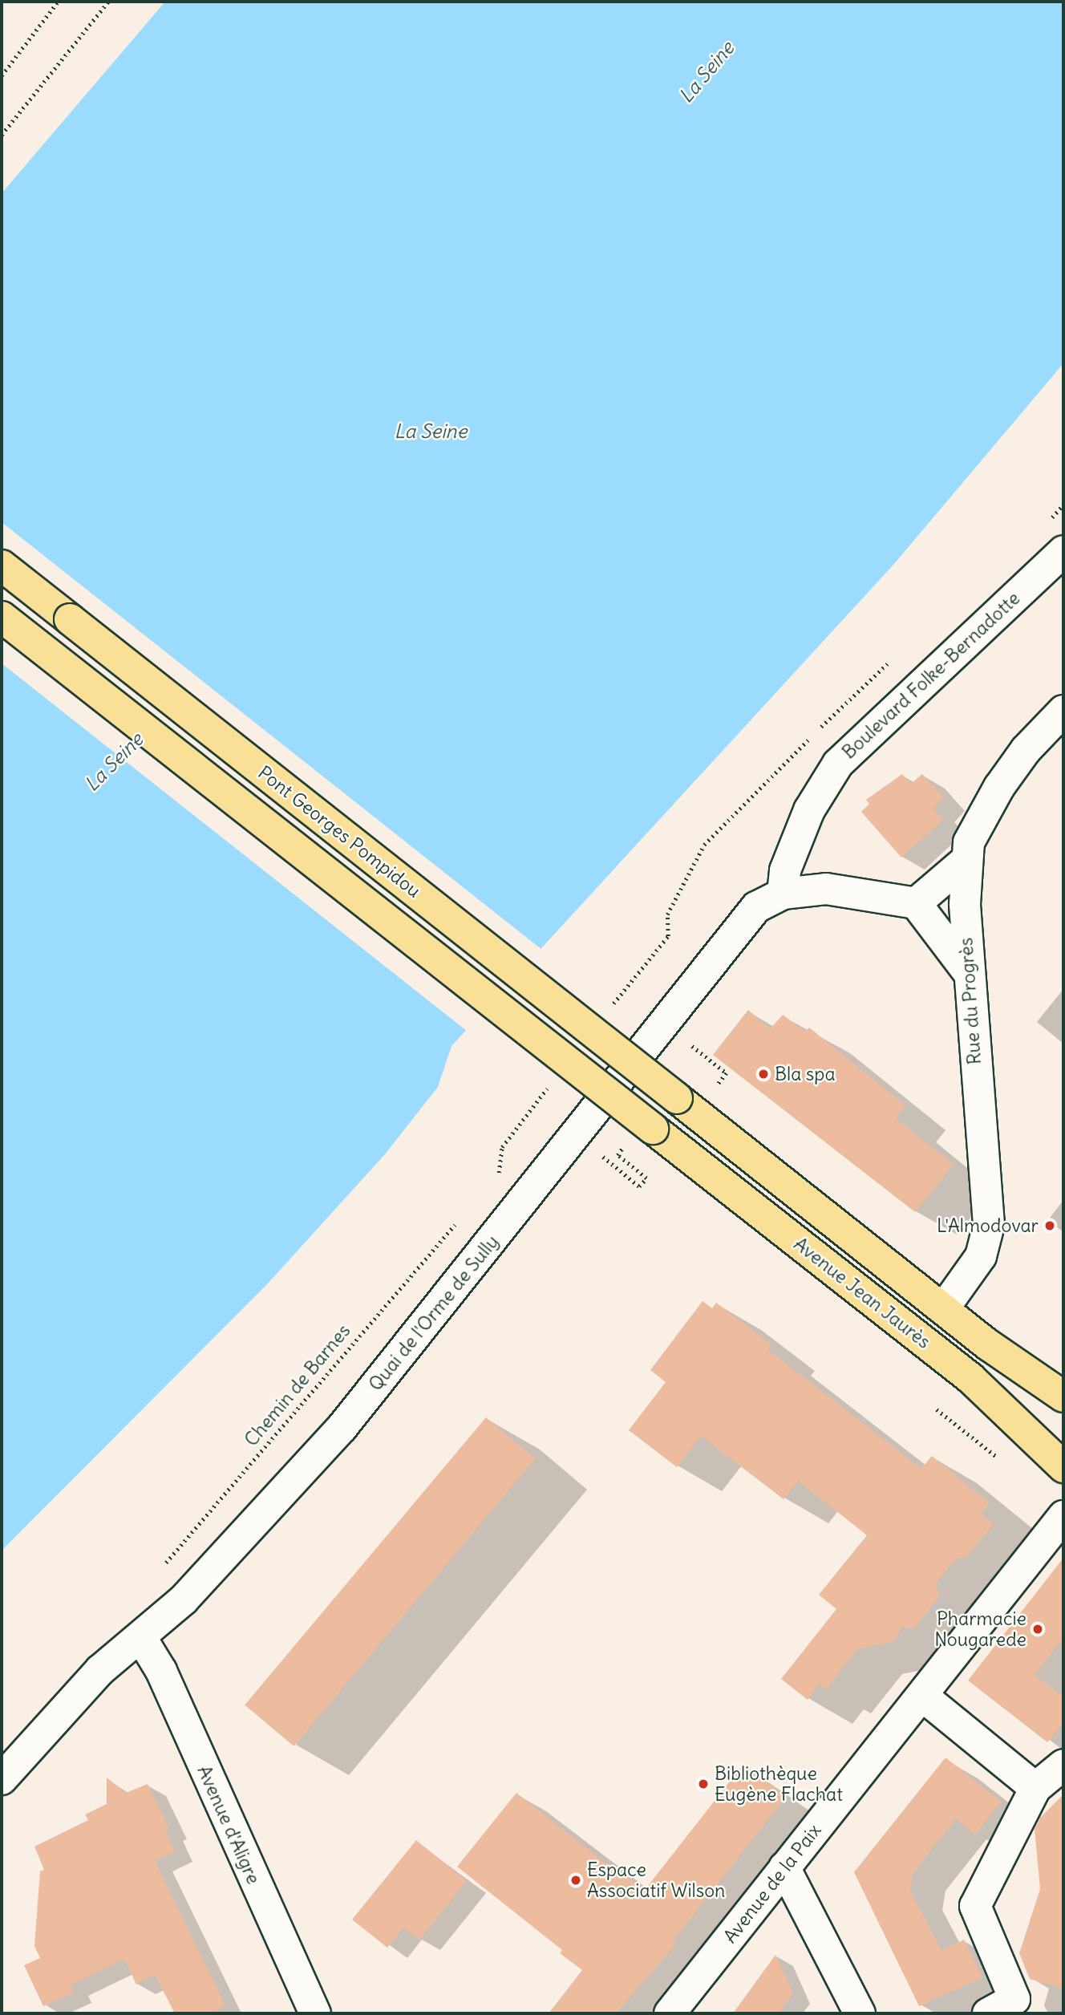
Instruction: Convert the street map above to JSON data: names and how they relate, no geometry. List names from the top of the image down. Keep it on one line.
{"streets":{"main road":["Pont Georges Pompidou","Avenue Jean Jaurès"],"street":["Boulevard Folke-Bernadotte","Rue du Progrès","Quai de l'Orme de Sully","Avenue d'Aligre","Avenue de la Paix"],"path":["Chemin de Barnes"]},"crossings":[["Boulevard Folke-Bernadotte","Quai de l'Orme de Sully"],["Pont Georges Pompidou","Avenue Jean Jaurès"],["Rue du Progrès","Avenue Jean Jaurès"],["Quai de l'Orme de Sully","Avenue d'Aligre"]],"water":["La Seine"],"places":["Bla spa","L'Almodovar","Pharmacie Nougarede","Bibliothèque Eugène Flachat","Espace Associatif Wilson"]}
